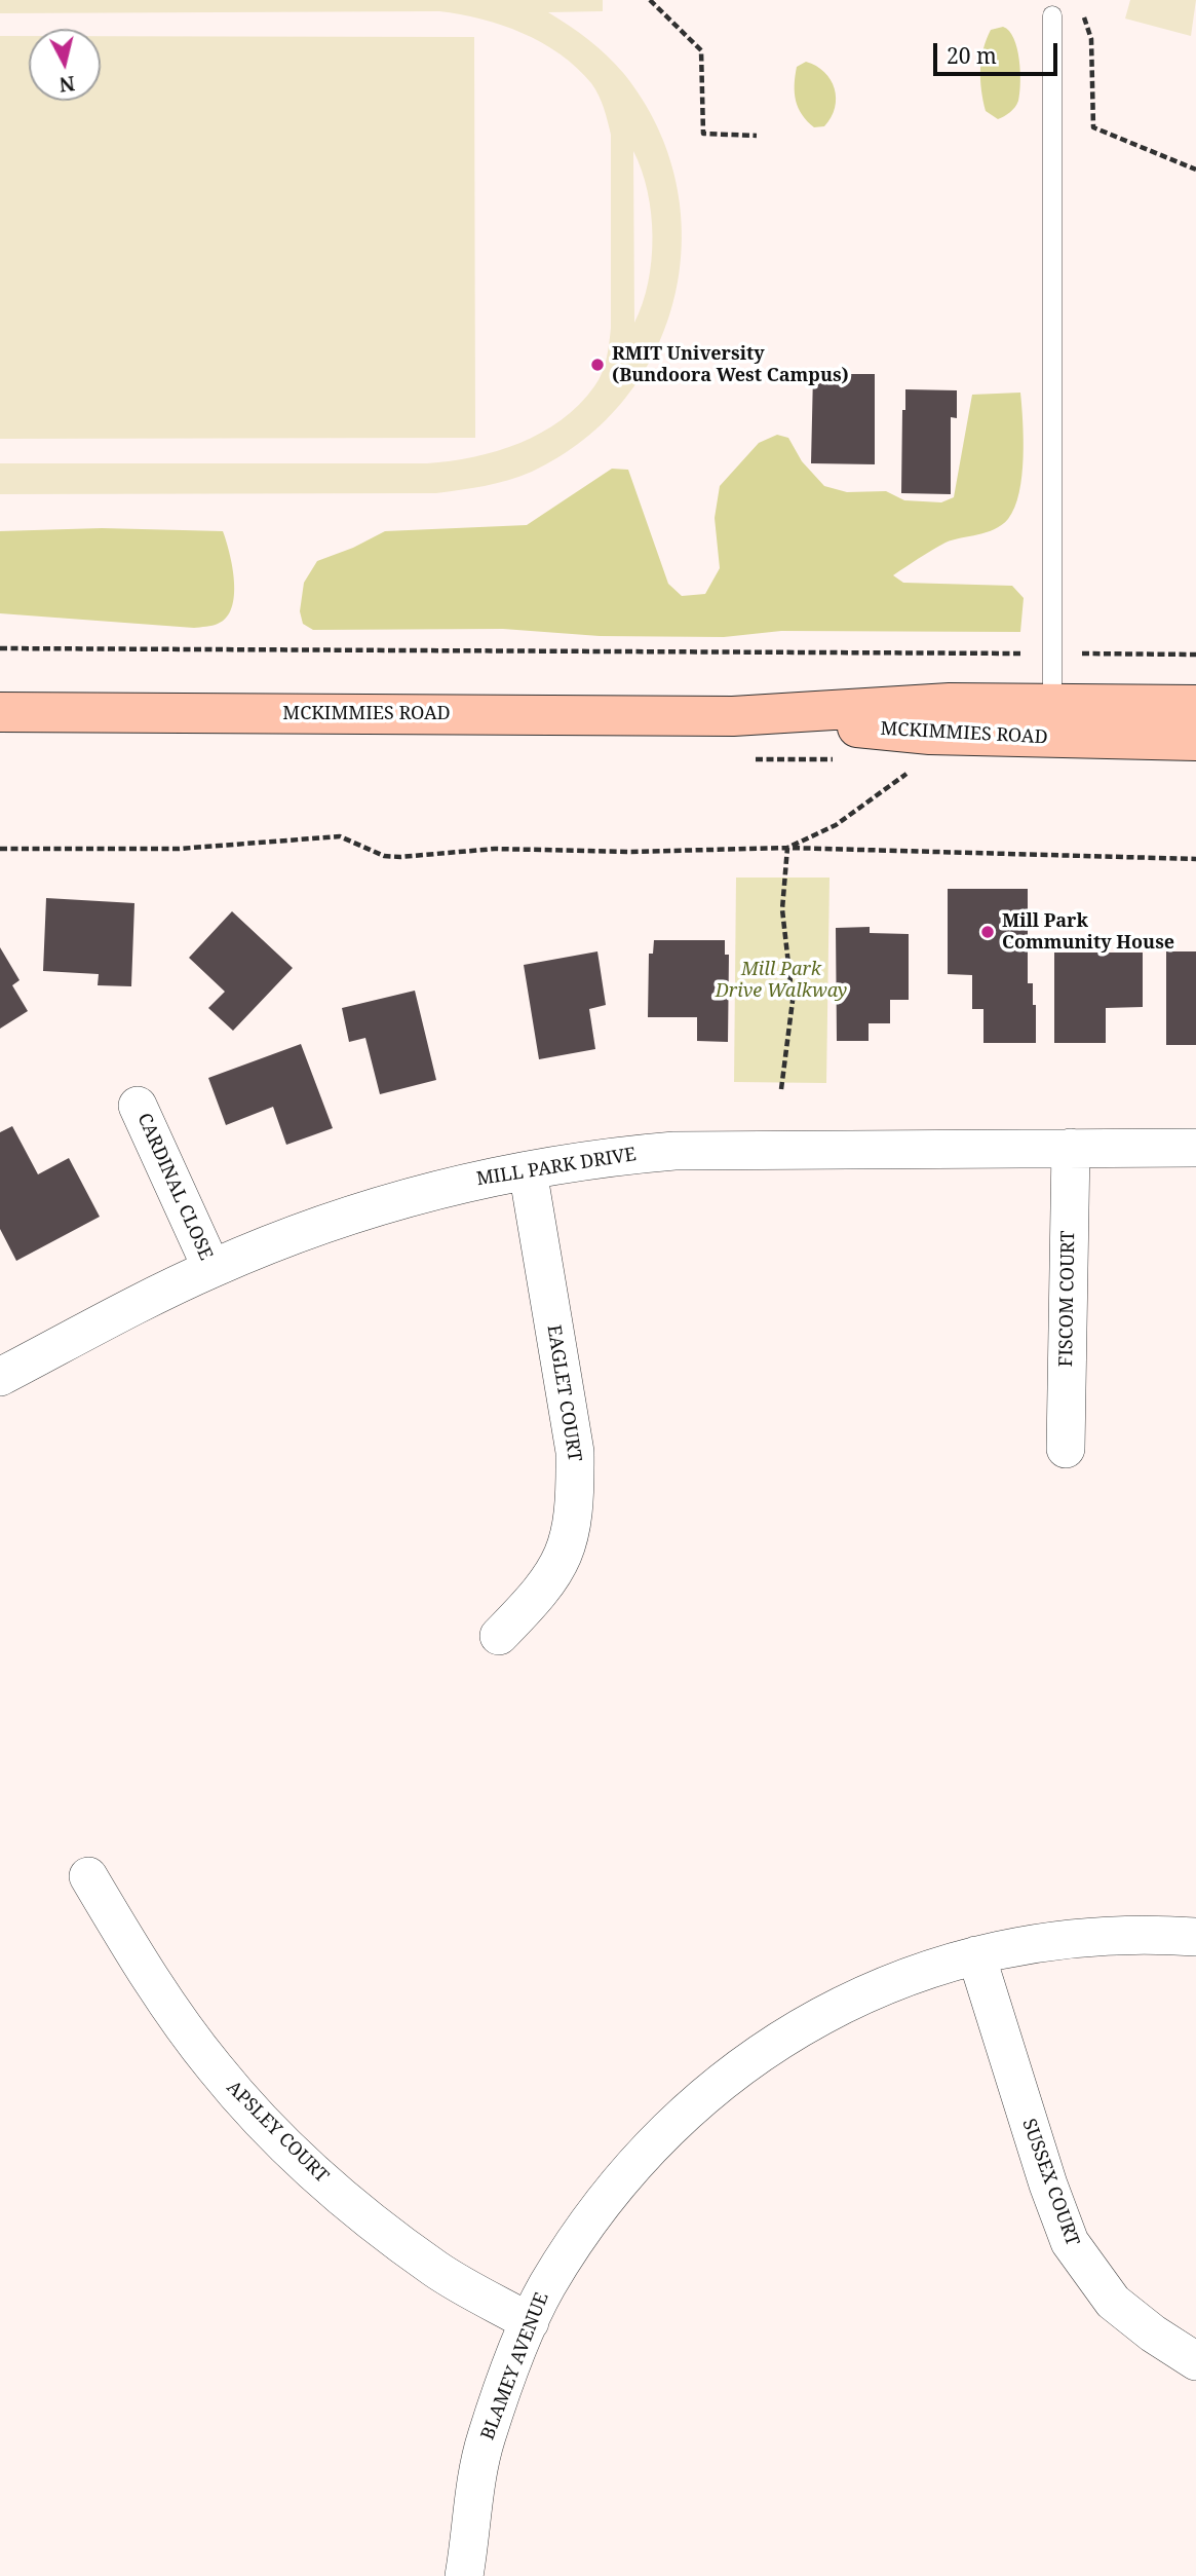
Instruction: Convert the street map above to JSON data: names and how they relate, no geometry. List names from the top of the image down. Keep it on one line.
{"streets":{"main road":["MCKIMMIES ROAD"],"street":["MILL PARK DRIVE","CARDINAL CLOSE","FISCOM COURT","EAGLET COURT","APSLEY COURT","SUSSEX COURT","BLAMEY AVENUE"]},"crossings":[["MILL PARK DRIVE","CARDINAL CLOSE"],["MILL PARK DRIVE","FISCOM COURT"],["MILL PARK DRIVE","EAGLET COURT"],["APSLEY COURT","BLAMEY AVENUE"],["SUSSEX COURT","BLAMEY AVENUE"]],"parks":["Mill Park Drive Walkway"],"places":["RMIT University (Bundoora West Campus)","Mill Park Community House"],"scale_bar":"20 m","north":"bottom"}
